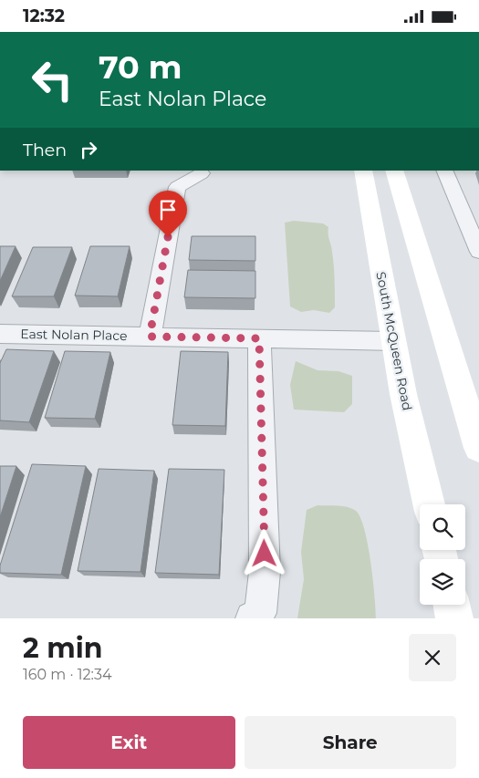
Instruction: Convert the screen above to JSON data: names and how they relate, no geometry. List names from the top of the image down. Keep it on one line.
{"streets":{"main road":["South McQueen Road"],"street":["East Nolan Place"]},"crossings":[["East Nolan Place","South McQueen Road"]],"page":{"status":"12:32","turn":["70 m","East Nolan Place"],"then":"Then","heading":["2 min","160 m · 12:34"],"buttons":["Exit","Share"]}}
